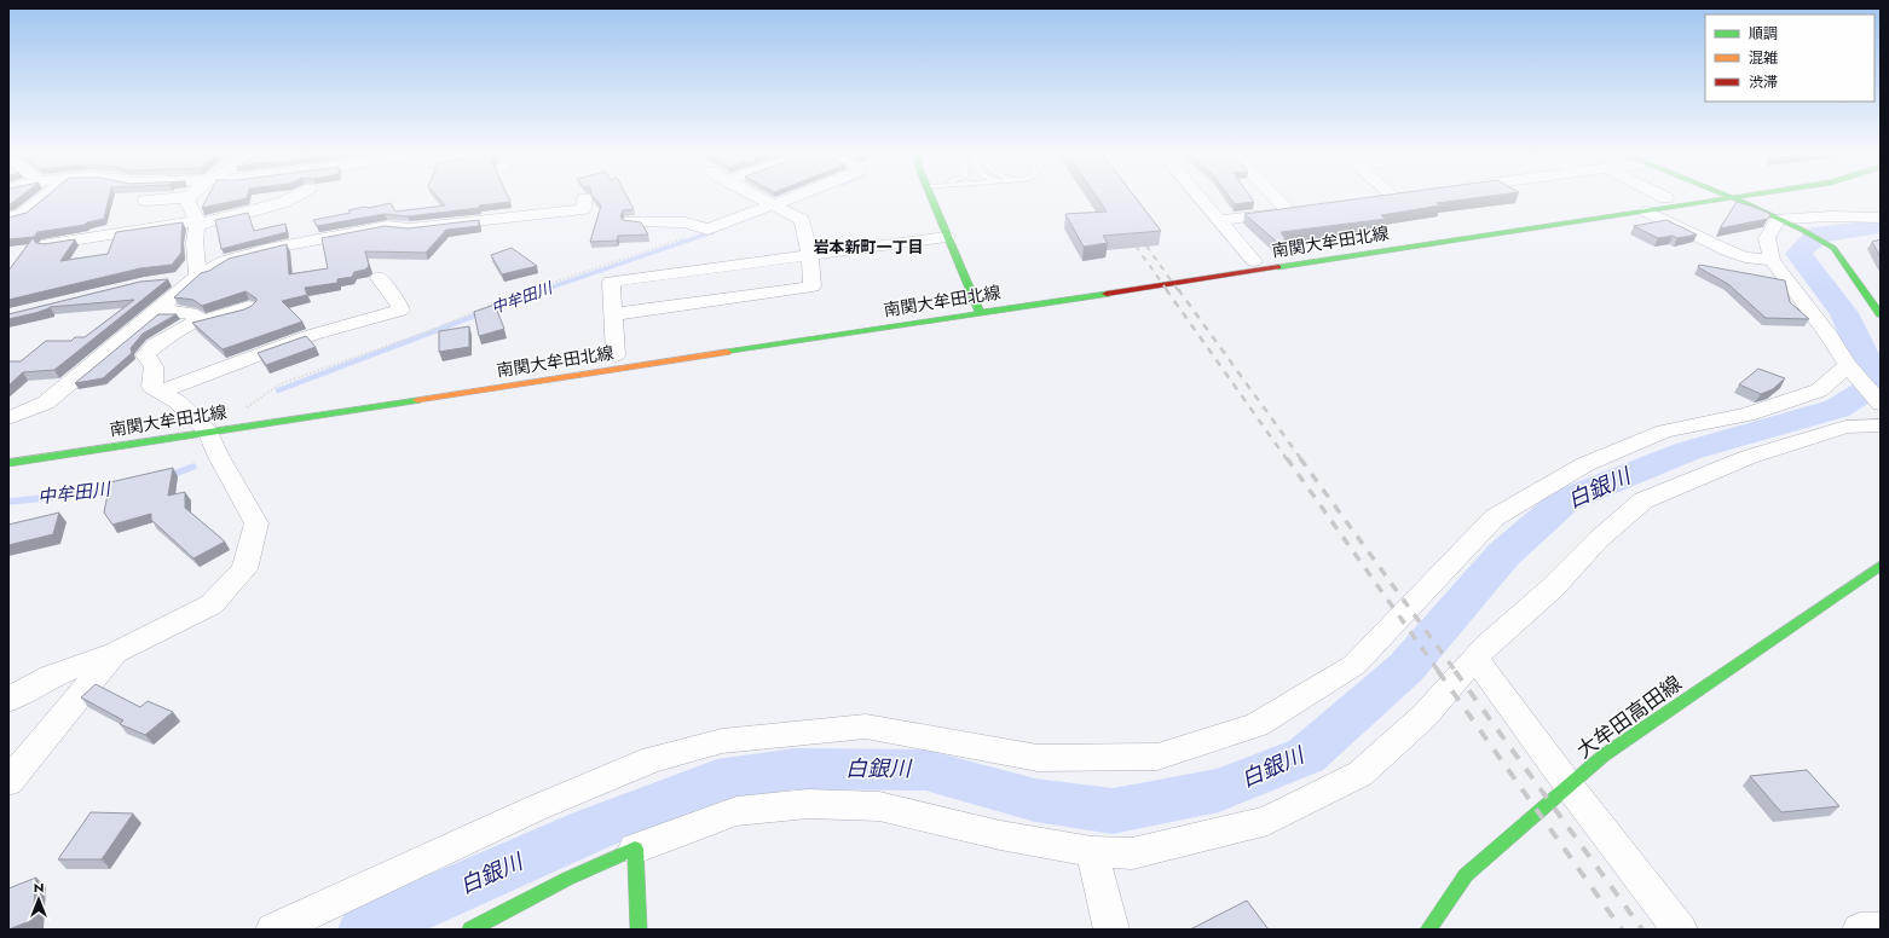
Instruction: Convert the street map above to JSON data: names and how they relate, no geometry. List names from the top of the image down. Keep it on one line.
{"streets":{"main road":["南関大牟田北線","大牟田高田線"]},"districts":["岩本新町一丁目"],"water":["中牟田川","白銀川"],"legend":["順調","混雑","渋滞"],"north":"top"}
